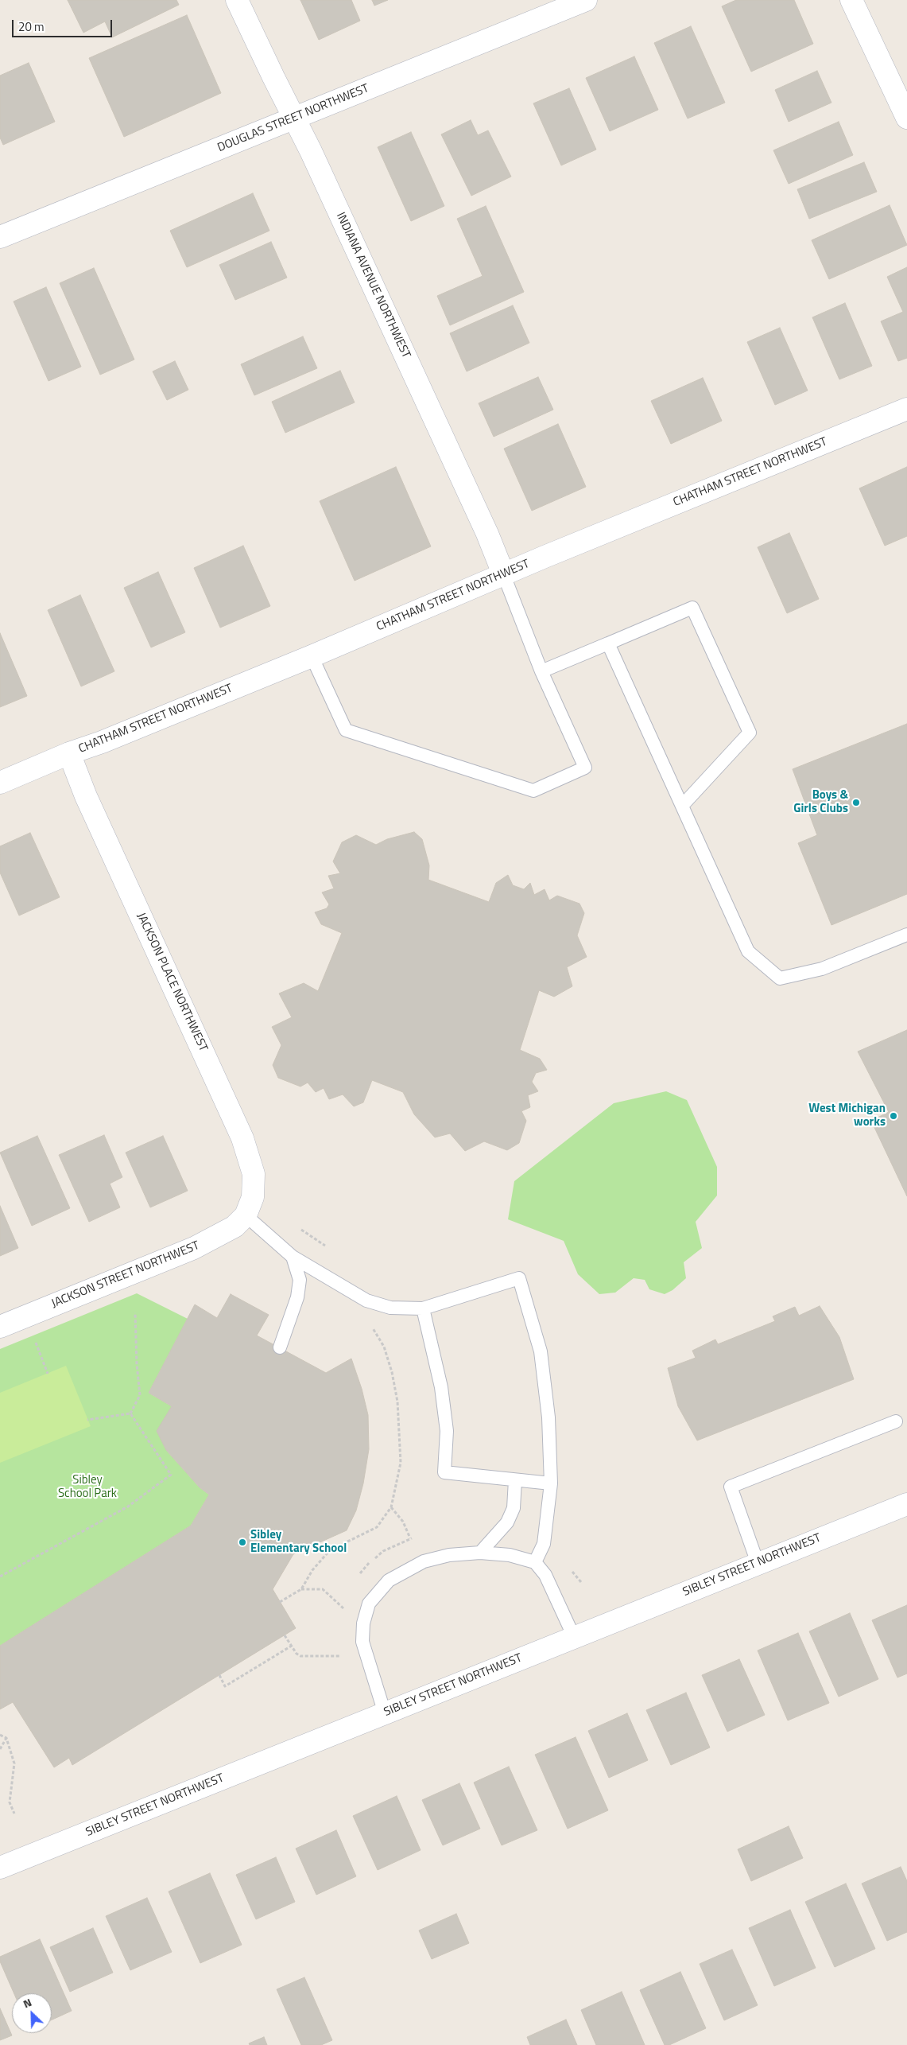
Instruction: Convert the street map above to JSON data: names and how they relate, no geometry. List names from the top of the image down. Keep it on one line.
{"streets":{"street":["DOUGLAS STREET NORTHWEST","INDIANA AVENUE NORTHWEST","CHATHAM STREET NORTHWEST","JACKSON PLACE NORTHWEST","JACKSON STREET NORTHWEST","SIBLEY STREET NORTHWEST"]},"crossings":[["DOUGLAS STREET NORTHWEST","INDIANA AVENUE NORTHWEST"],["INDIANA AVENUE NORTHWEST","CHATHAM STREET NORTHWEST"],["CHATHAM STREET NORTHWEST","JACKSON PLACE NORTHWEST"],["JACKSON PLACE NORTHWEST","JACKSON STREET NORTHWEST"]],"parks":["Sibley School Park"],"places":["Boys & Girls Clubs","West Michigan works","Sibley Elementary School"],"scale_bar":"20 m","north":"top left"}
